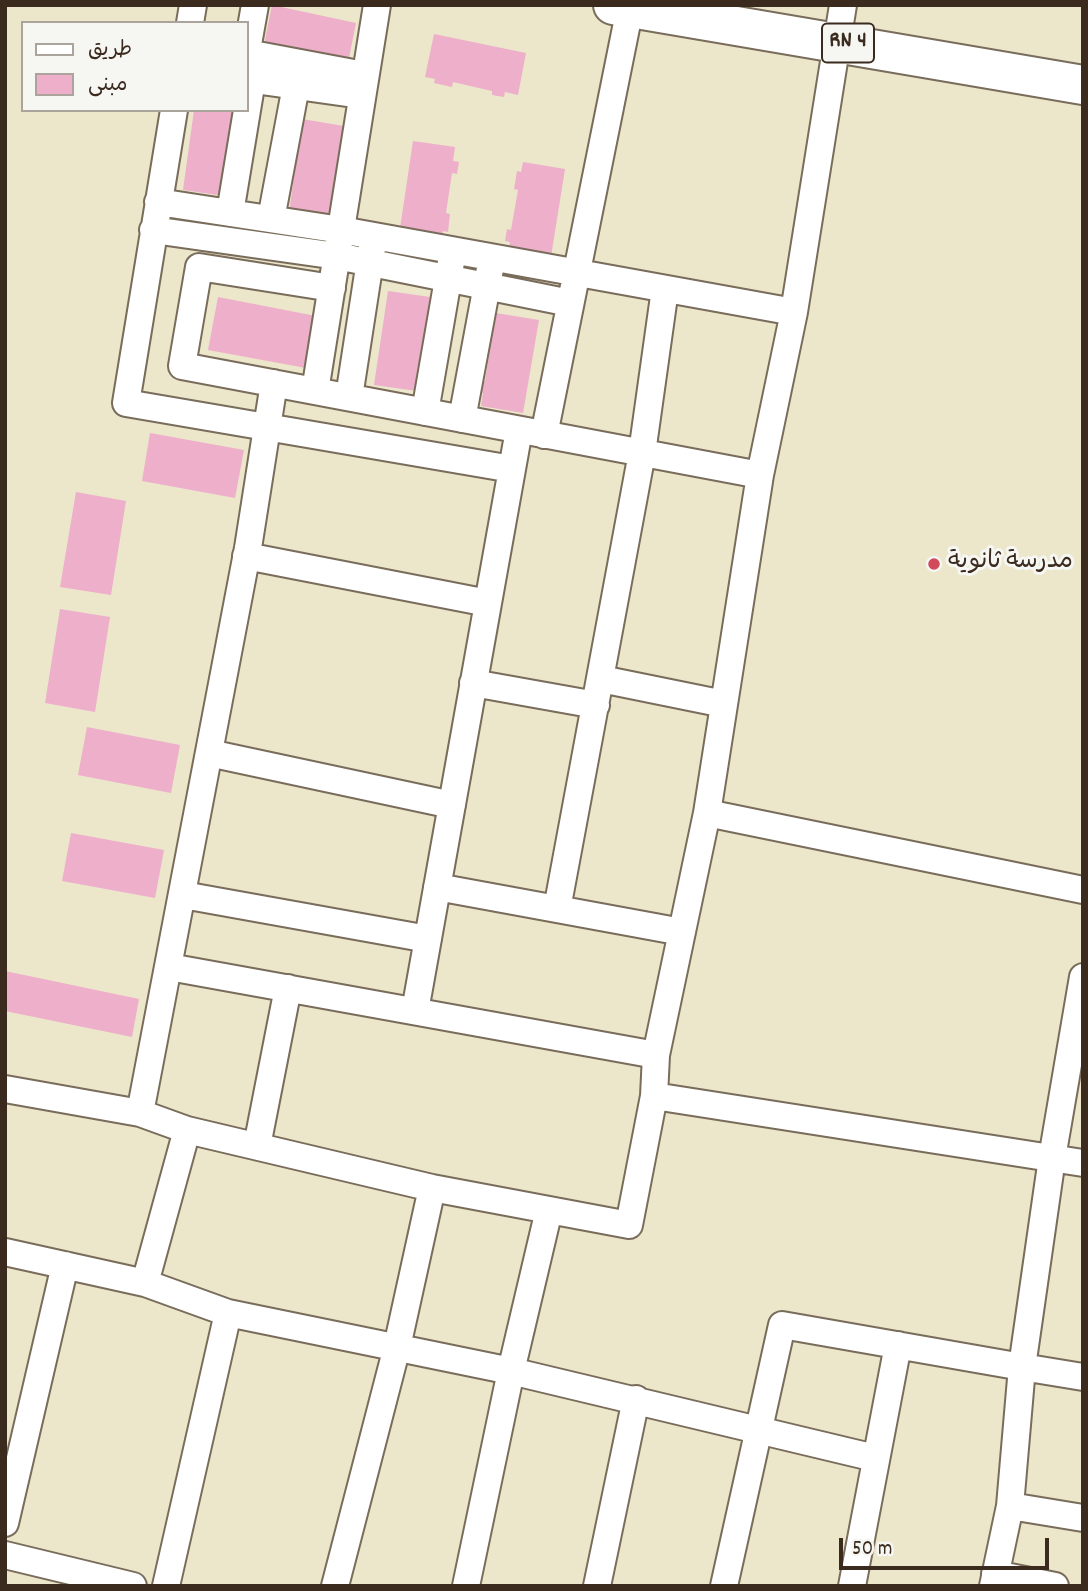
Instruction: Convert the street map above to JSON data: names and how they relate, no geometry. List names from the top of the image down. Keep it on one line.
{"streets":{"main road":["RN 4"]},"places":["مدرسة ثانوية"],"legend":["طريق","مبنى"],"scale_bar":"50 m"}
